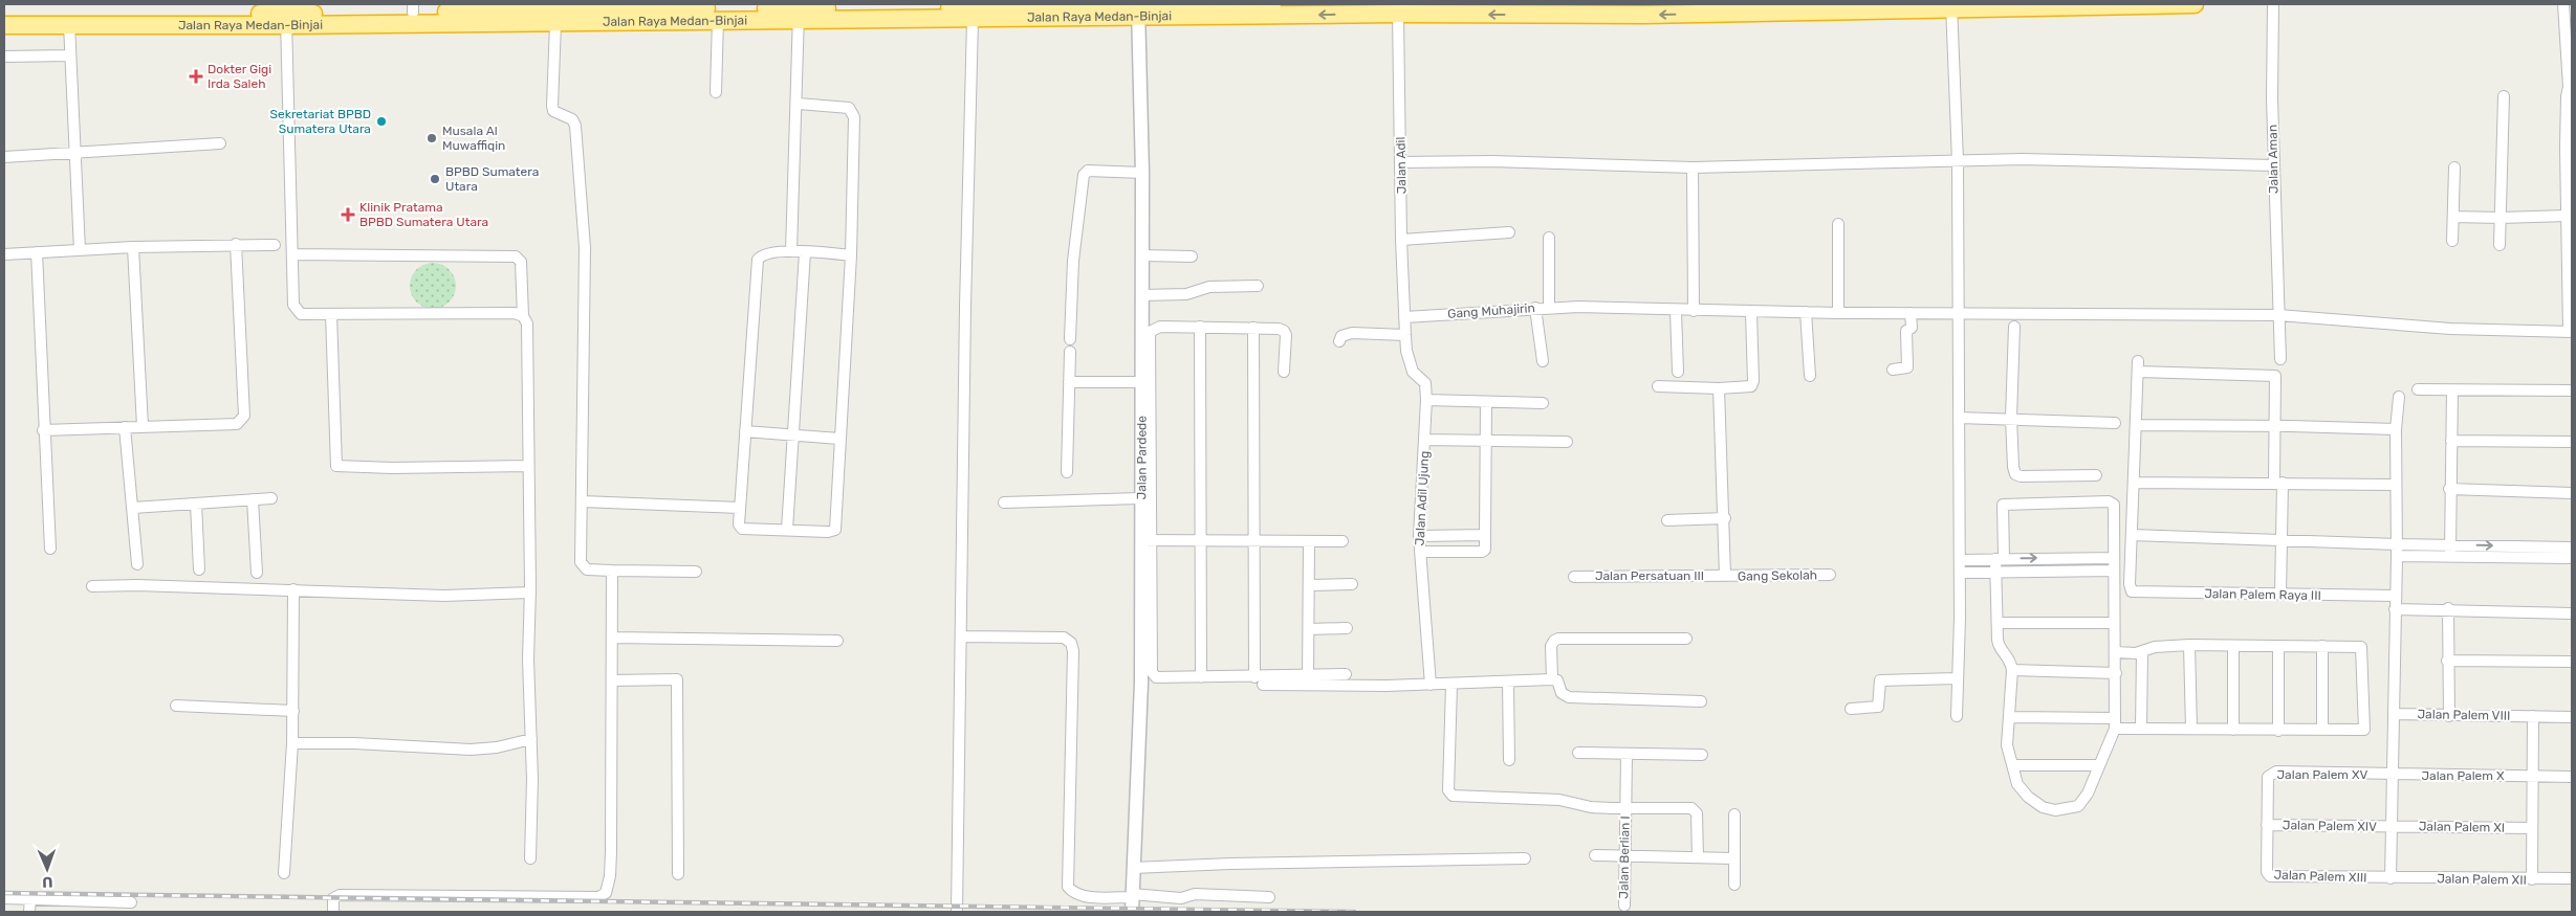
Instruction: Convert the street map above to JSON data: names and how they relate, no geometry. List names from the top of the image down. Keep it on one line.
{"streets":{"highway":["Jalan Raya Medan-Binjai"],"street":["Jalan Aman","Jalan Adil","Gang Muhajirin","Jalan Pardede","Jalan Adil Ujung","Jalan Persatuan III","Gang Sekolah","Jalan Palem Raya III","Jalan Palem VIII","Jalan Palem XV","Jalan Palem X","Jalan Palem XIV","Jalan Palem XI","Jalan Berlian I","Jalan Palem XIII","Jalan Palem XII"]},"crossings":[["Jalan Raya Medan-Binjai","Jalan Adil"],["Jalan Raya Medan-Binjai","Jalan Pardede"],["Jalan Aman","Gang Muhajirin"],["Jalan Adil","Gang Muhajirin"],["Jalan Adil","Jalan Adil Ujung"],["Gang Muhajirin","Jalan Adil Ujung"],["Jalan Persatuan III","Gang Sekolah"],["Jalan Palem XV","Jalan Palem X"],["Jalan Palem XV","Jalan Palem XIV"],["Jalan Palem XV","Jalan Palem XIII"],["Jalan Palem XIV","Jalan Palem XI"],["Jalan Palem XIV","Jalan Palem XIII"],["Jalan Palem XIII","Jalan Palem XII"]],"places":{"health":["Dokter Gigi Irda Saleh","Klinik Pratama BPBD Sumatera Utara"],"other":["Sekretariat BPBD Sumatera Utara","Musala Al Muwaffiqin","BPBD Sumatera Utara"]},"north":"bottom"}
